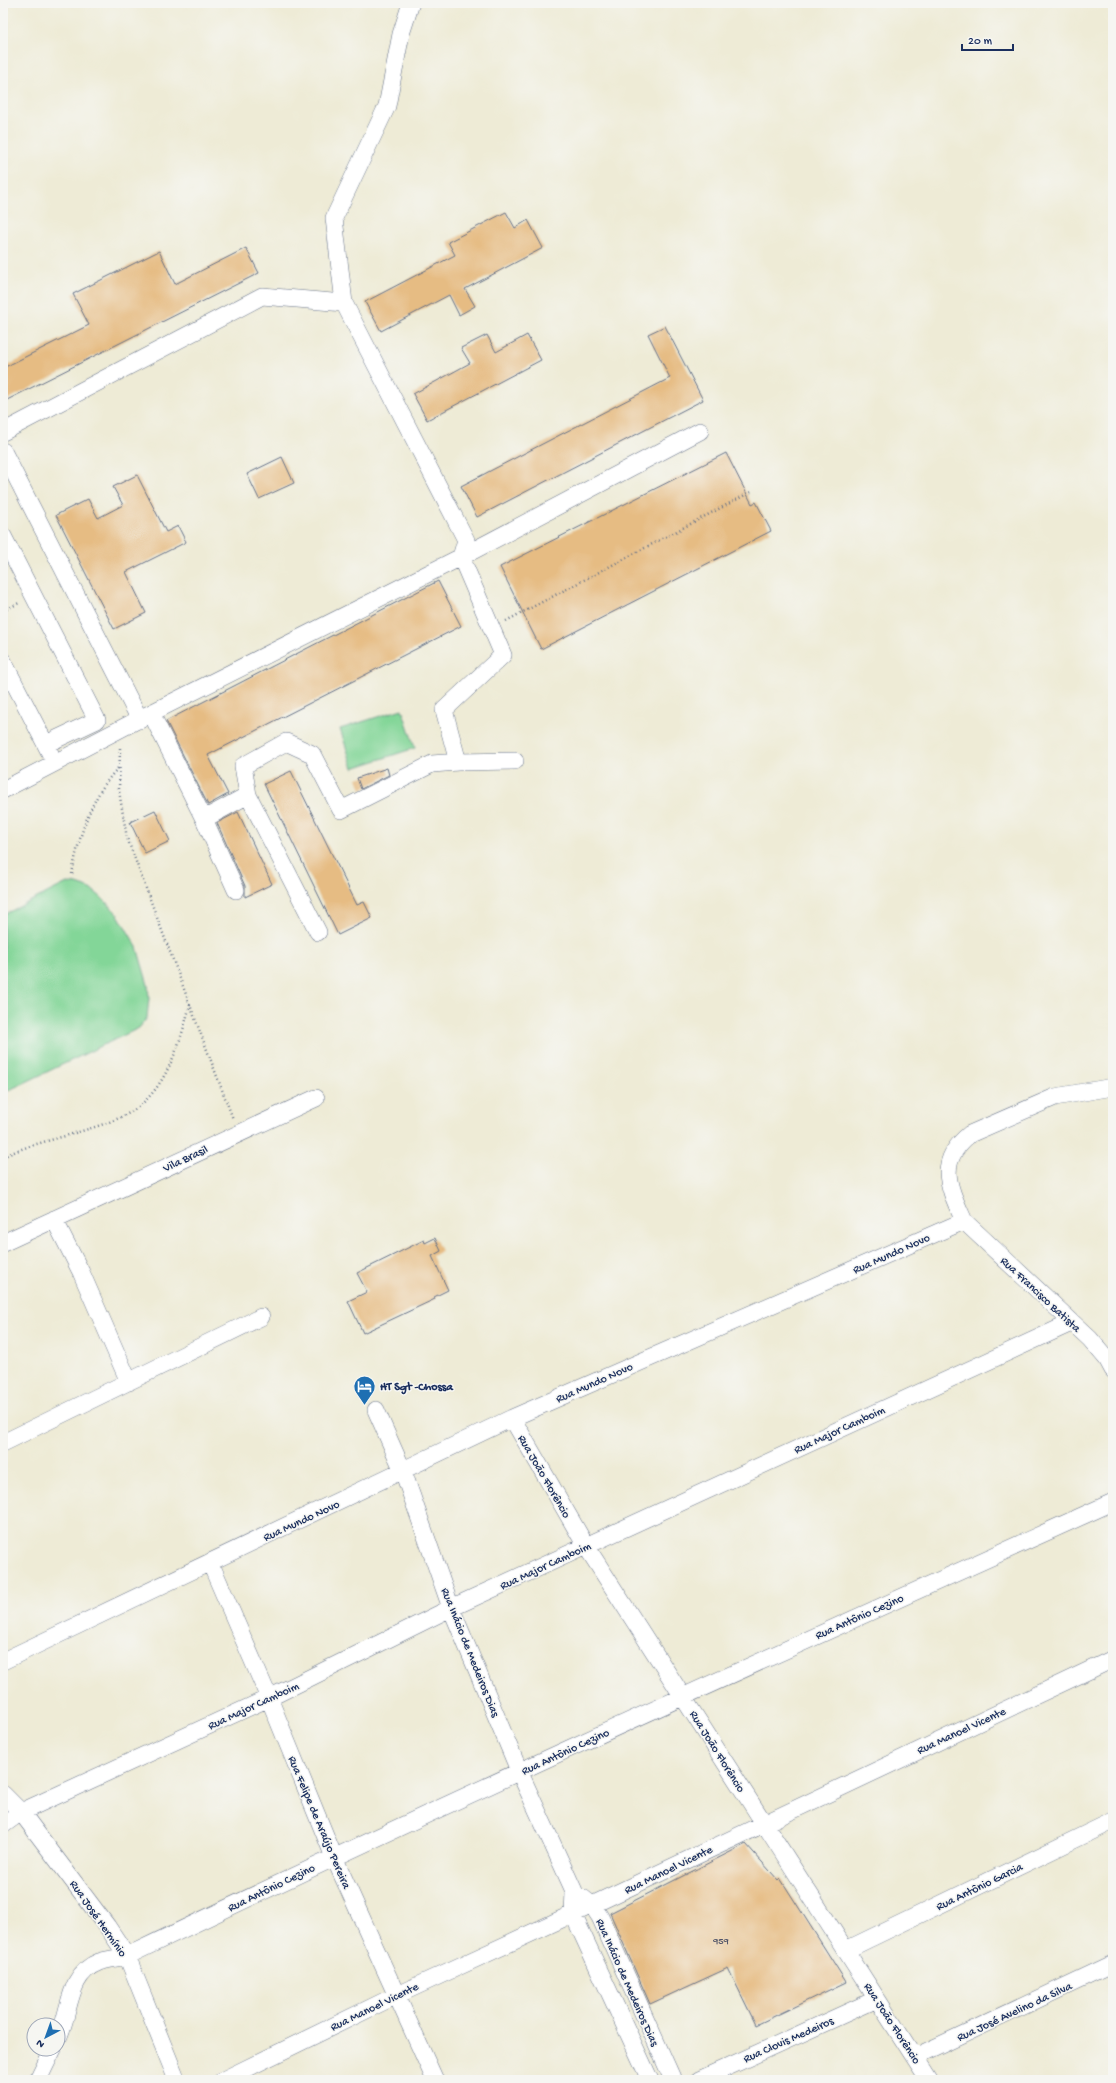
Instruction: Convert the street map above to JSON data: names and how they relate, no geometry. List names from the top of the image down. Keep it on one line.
{"streets":{"street":["Vila Brasil","Rua Mundo Novo","Rua Francisco Batista","Rua Major Camboim","Rua João Florêncio","Rua Antônio Cezino","Rua Inácio de Medeiros Dias","Rua Manoel Vicente","Rua Felipe de Araújo Pereira","Rua Antônio Garcia","Rua José Hermínio","Rua José Avelino da Silva","Rua Clovis Medeiros"]},"crossings":[["Rua Mundo Novo","Rua Francisco Batista"],["Rua Mundo Novo","Rua João Florêncio"],["Rua Mundo Novo","Rua Inácio de Medeiros Dias"],["Rua Mundo Novo","Rua Felipe de Araújo Pereira"],["Rua Francisco Batista","Rua Major Camboim"],["Rua Major Camboim","Rua João Florêncio"],["Rua Major Camboim","Rua Inácio de Medeiros Dias"],["Rua Major Camboim","Rua Felipe de Araújo Pereira"],["Rua Major Camboim","Rua José Hermínio"],["Rua João Florêncio","Rua Antônio Cezino"],["Rua João Florêncio","Rua Manoel Vicente"],["Rua João Florêncio","Rua Antônio Garcia"],["Rua João Florêncio","Rua José Avelino da Silva"],["Rua João Florêncio","Rua Clovis Medeiros"],["Rua Antônio Cezino","Rua Inácio de Medeiros Dias"],["Rua Antônio Cezino","Rua Felipe de Araújo Pereira"],["Rua Antônio Cezino","Rua José Hermínio"],["Rua Inácio de Medeiros Dias","Rua Manoel Vicente"],["Rua Manoel Vicente","Rua Felipe de Araújo Pereira"]],"places":{"hotel":["HT Sgt -Chossa"]},"house_numbers":["959"],"scale_bar":"20 m","north":"bottom left"}
